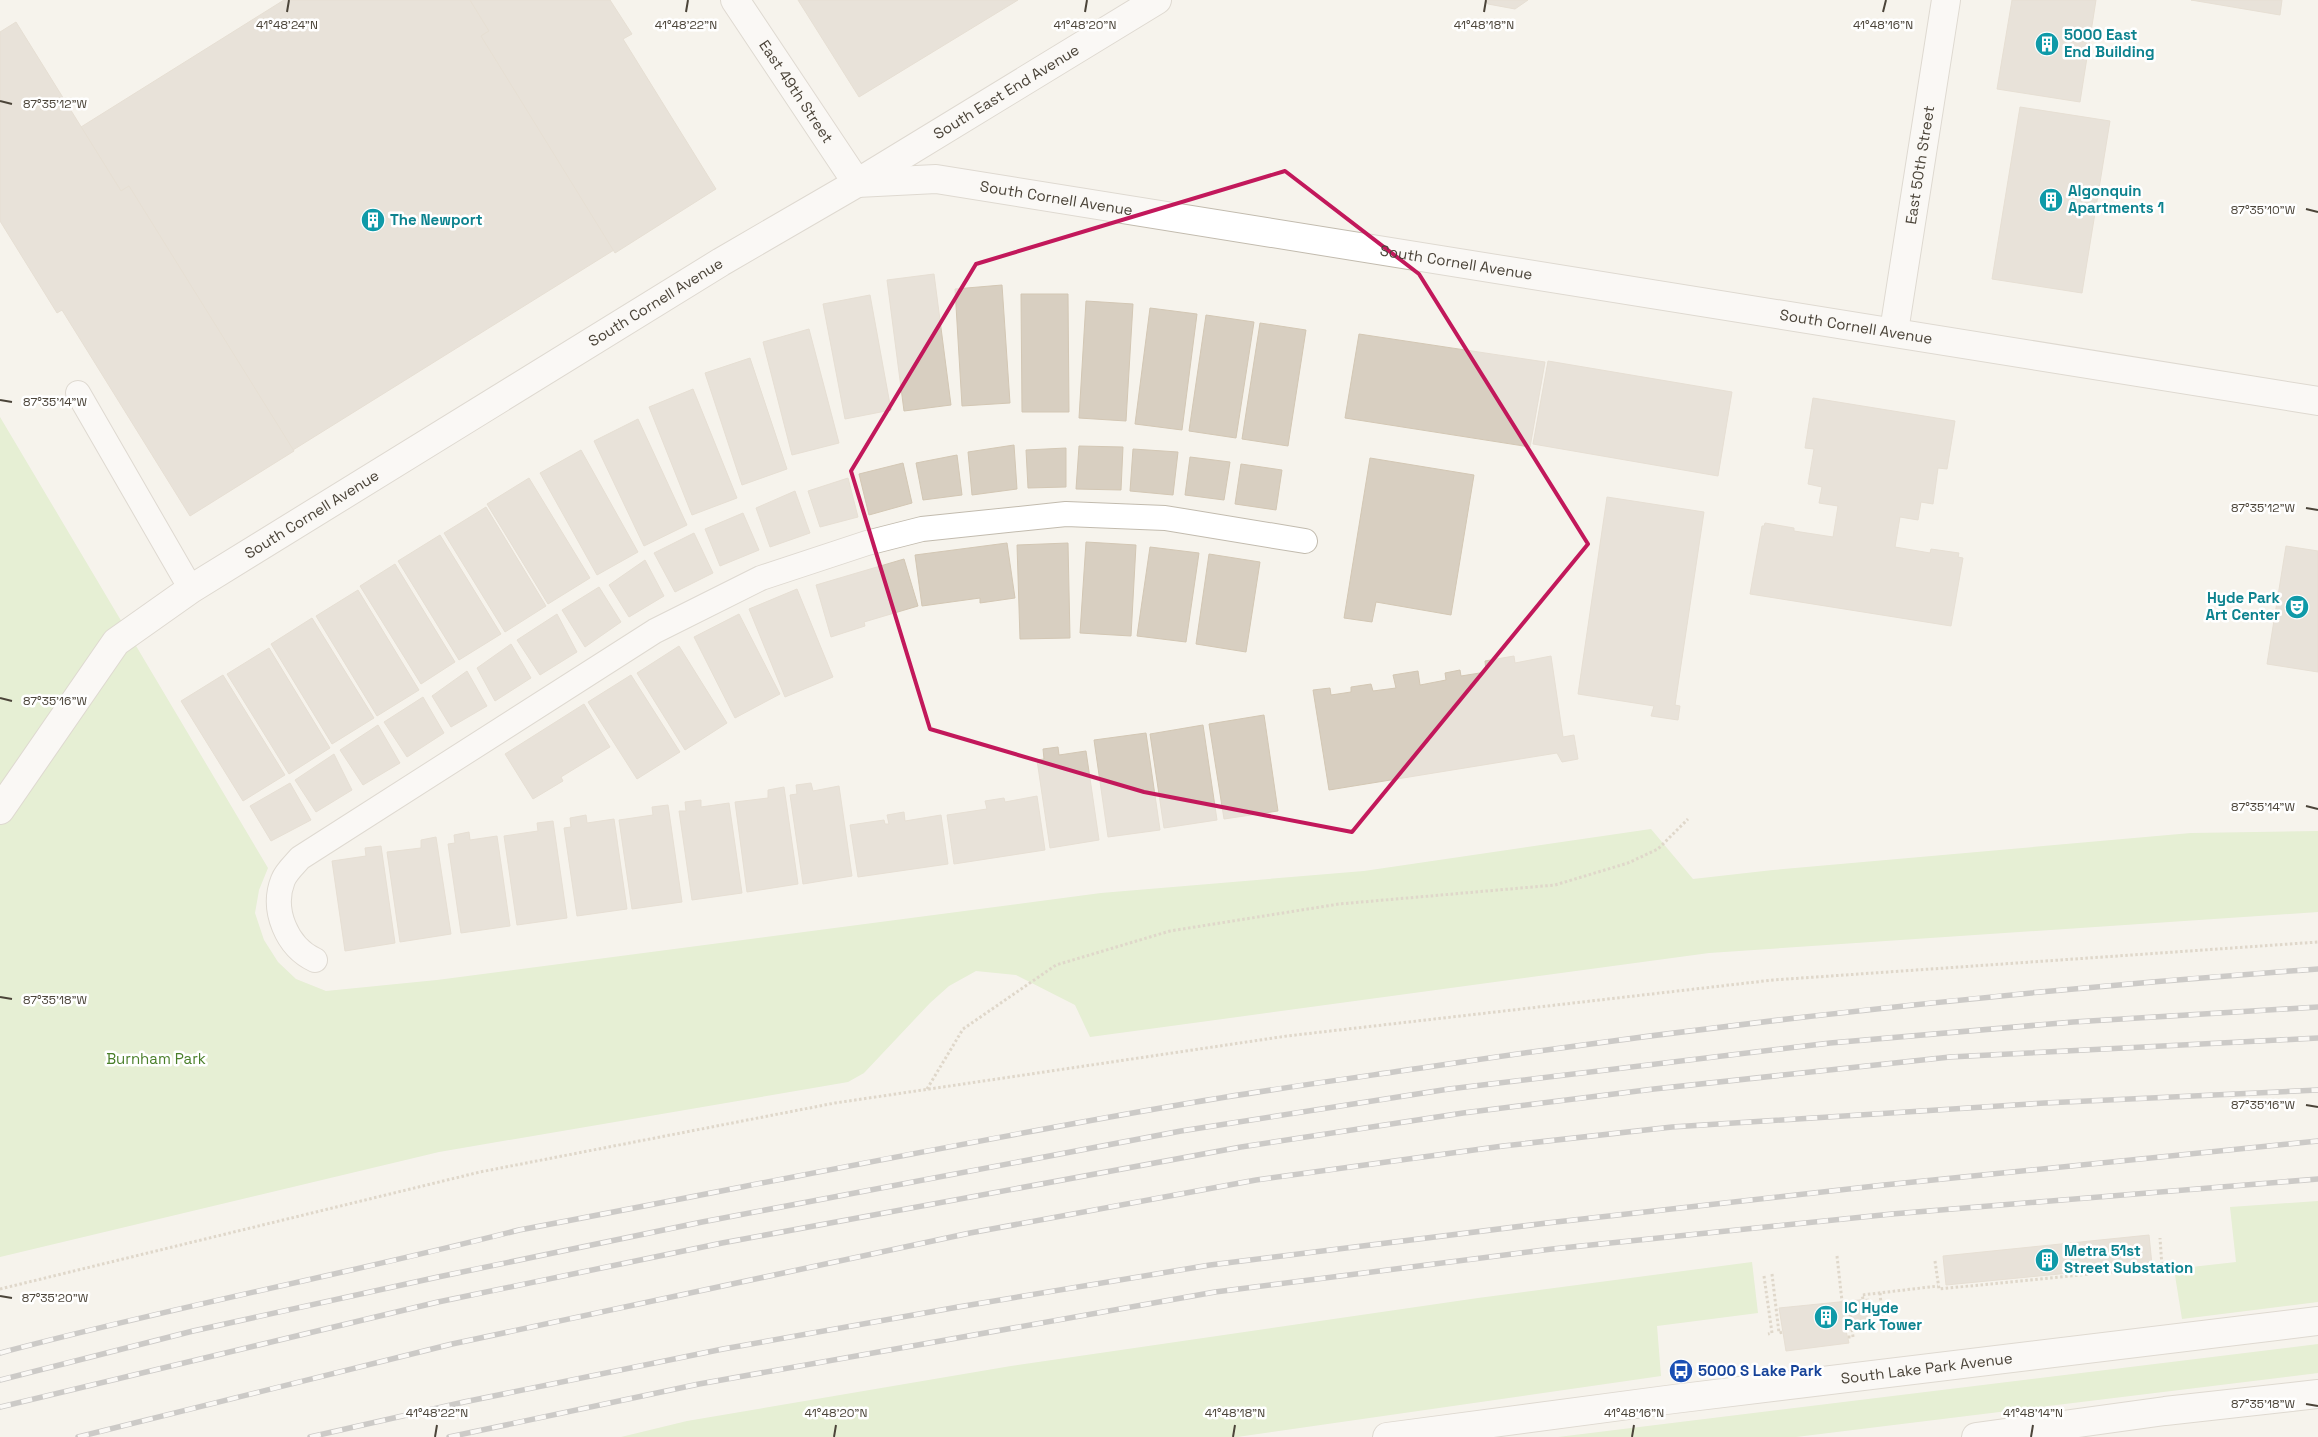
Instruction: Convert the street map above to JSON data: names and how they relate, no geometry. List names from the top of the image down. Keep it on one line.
{"streets":{"street":["East 49th Street","South East End Avenue","East 50th Street","South Cornell Avenue","South Lake Park Avenue"]},"crossings":[["East 49th Street","South East End Avenue"],["East 49th Street","South Cornell Avenue"],["South East End Avenue","South Cornell Avenue"],["East 50th Street","South Cornell Avenue"]],"parks":["Burnham Park"],"places":{"building":["5000 East End Building","Algonquin Apartments 1","The Newport","Metra 51st Street Substation","IC Hyde Park Tower"],"theatre":["Hyde Park Art Center"],"bus stop":["5000 S Lake Park"]},"coordinates":["41°48'24\"N","41°48'22\"N","41°48'20\"N","41°48'18\"N","41°48'16\"N","87°35'12\"W","87°35'10\"W","87°35'14\"W","87°35'16\"W","87°35'18\"W","87°35'20\"W","41°48'14\"N"]}
